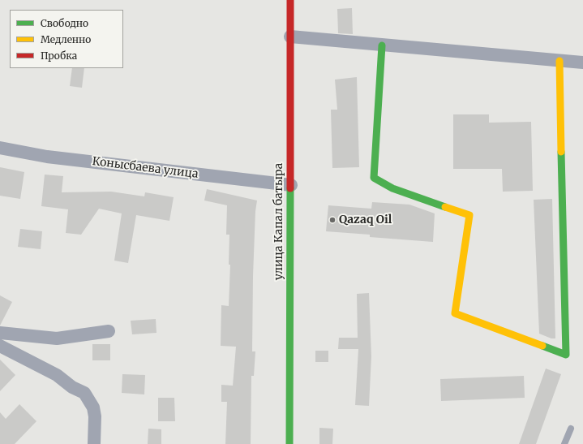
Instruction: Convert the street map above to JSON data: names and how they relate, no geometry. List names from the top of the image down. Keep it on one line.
{"streets":{"street":["Конысбаева улица","улица Капал батыра"]},"crossings":[["Конысбаева улица","улица Капал батыра"]],"places":["Qazaq Oil"],"legend":["Свободно","Медленно","Пробка"]}
